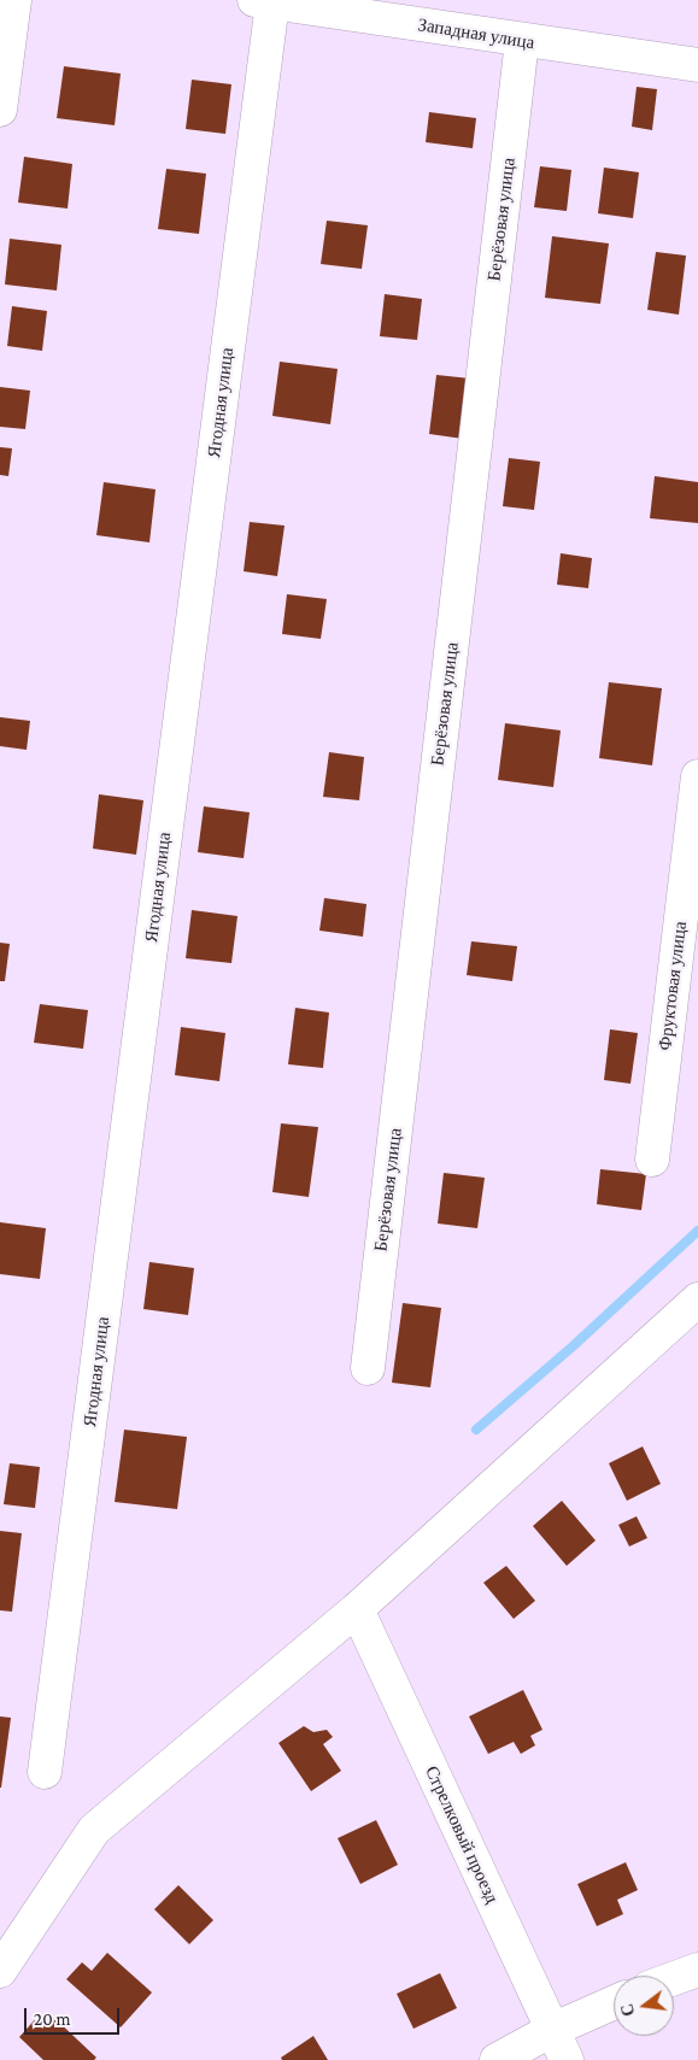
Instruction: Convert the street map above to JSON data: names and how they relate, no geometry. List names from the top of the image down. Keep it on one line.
{"streets":{"street":["Западная улица","Берёзовая улица","Ягодная улица","Фруктовая улица","Стрелковый проезд"]},"crossings":[["Западная улица","Берёзовая улица"],["Западная улица","Ягодная улица"]],"scale_bar":"20 m","north":"left"}
